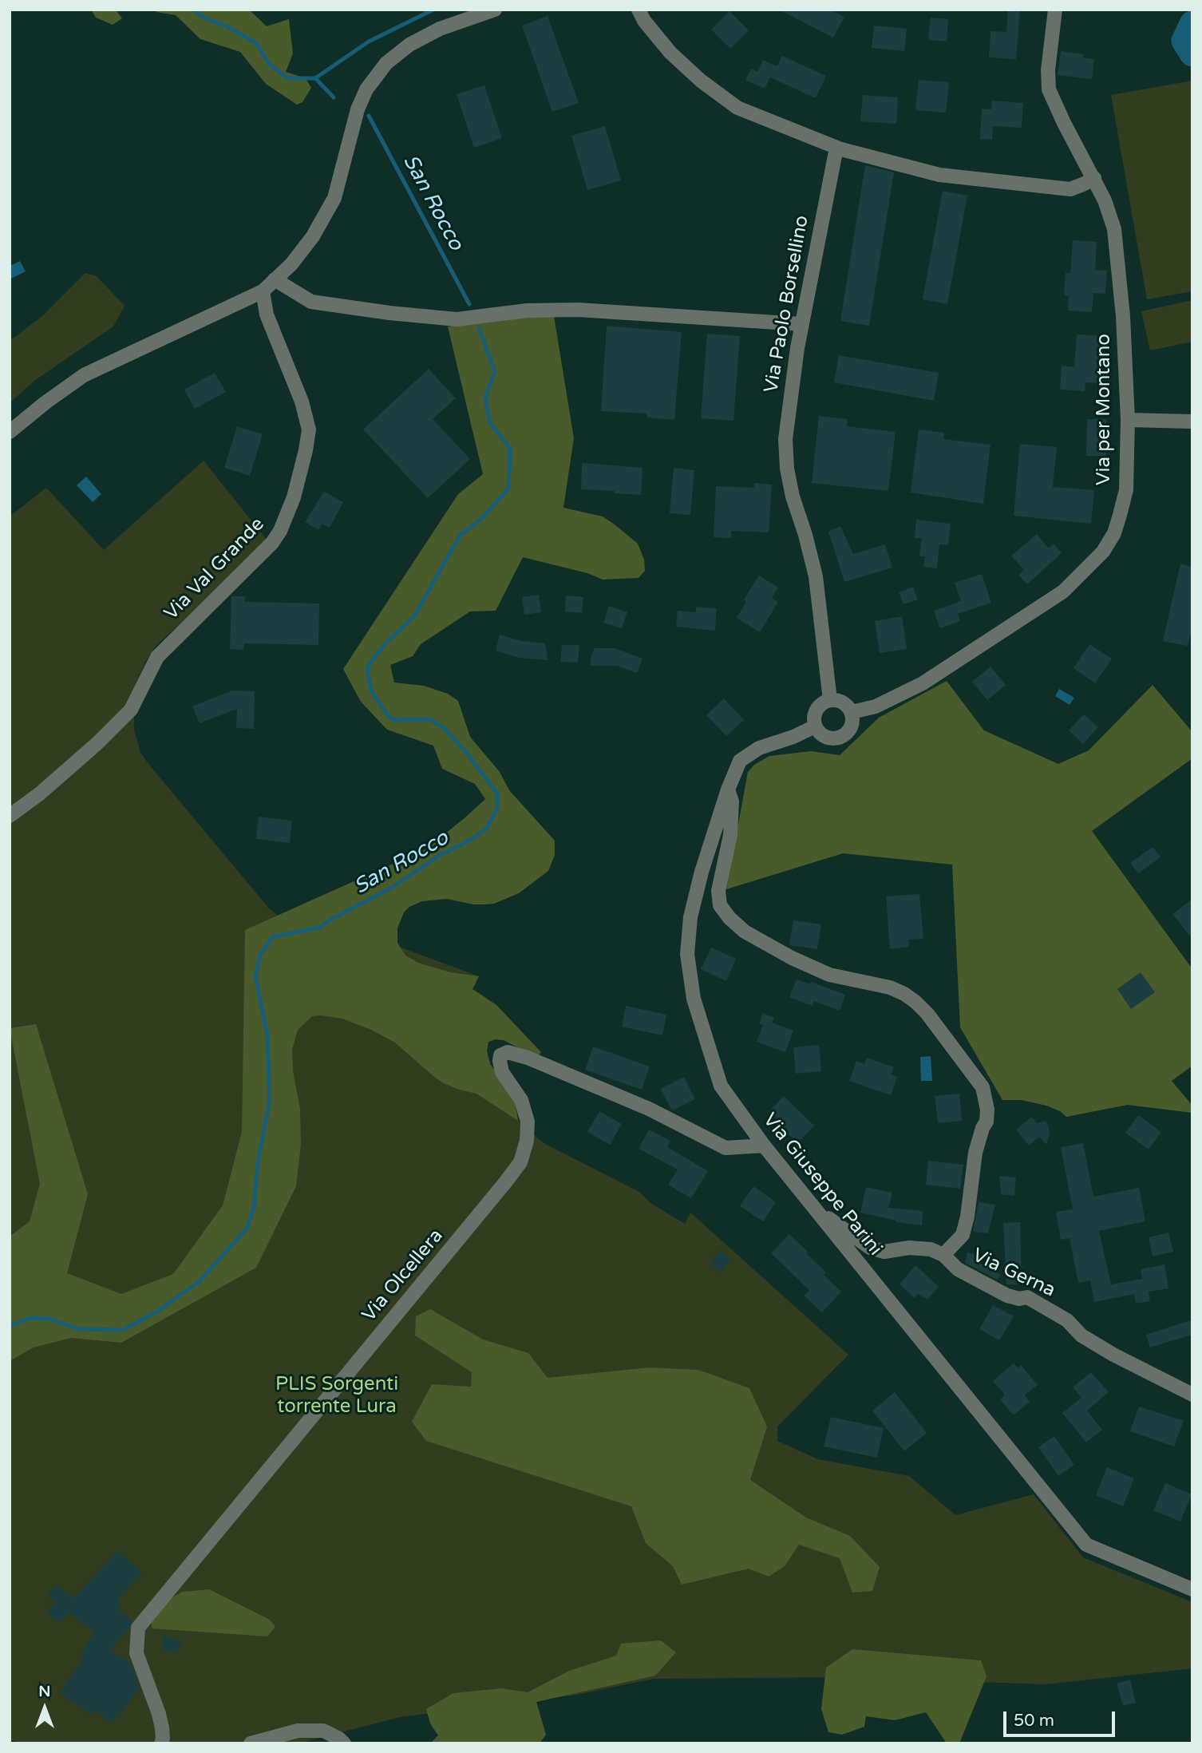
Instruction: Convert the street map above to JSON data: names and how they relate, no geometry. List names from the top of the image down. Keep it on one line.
{"streets":{"street":["Via Paolo Borsellino","Via per Montano","Via Val Grande","Via Giuseppe Parini","Via Gerna","Via Olcellera"]},"crossings":[["Via Paolo Borsellino","Via per Montano"],["Via Paolo Borsellino","Via Giuseppe Parini"],["Via per Montano","Via Giuseppe Parini"],["Via Giuseppe Parini","Via Gerna"],["Via Giuseppe Parini","Via Olcellera"]],"water":["San Rocco"],"parks":["PLIS Sorgenti torrente Lura"],"scale_bar":"50 m","north":"top"}
